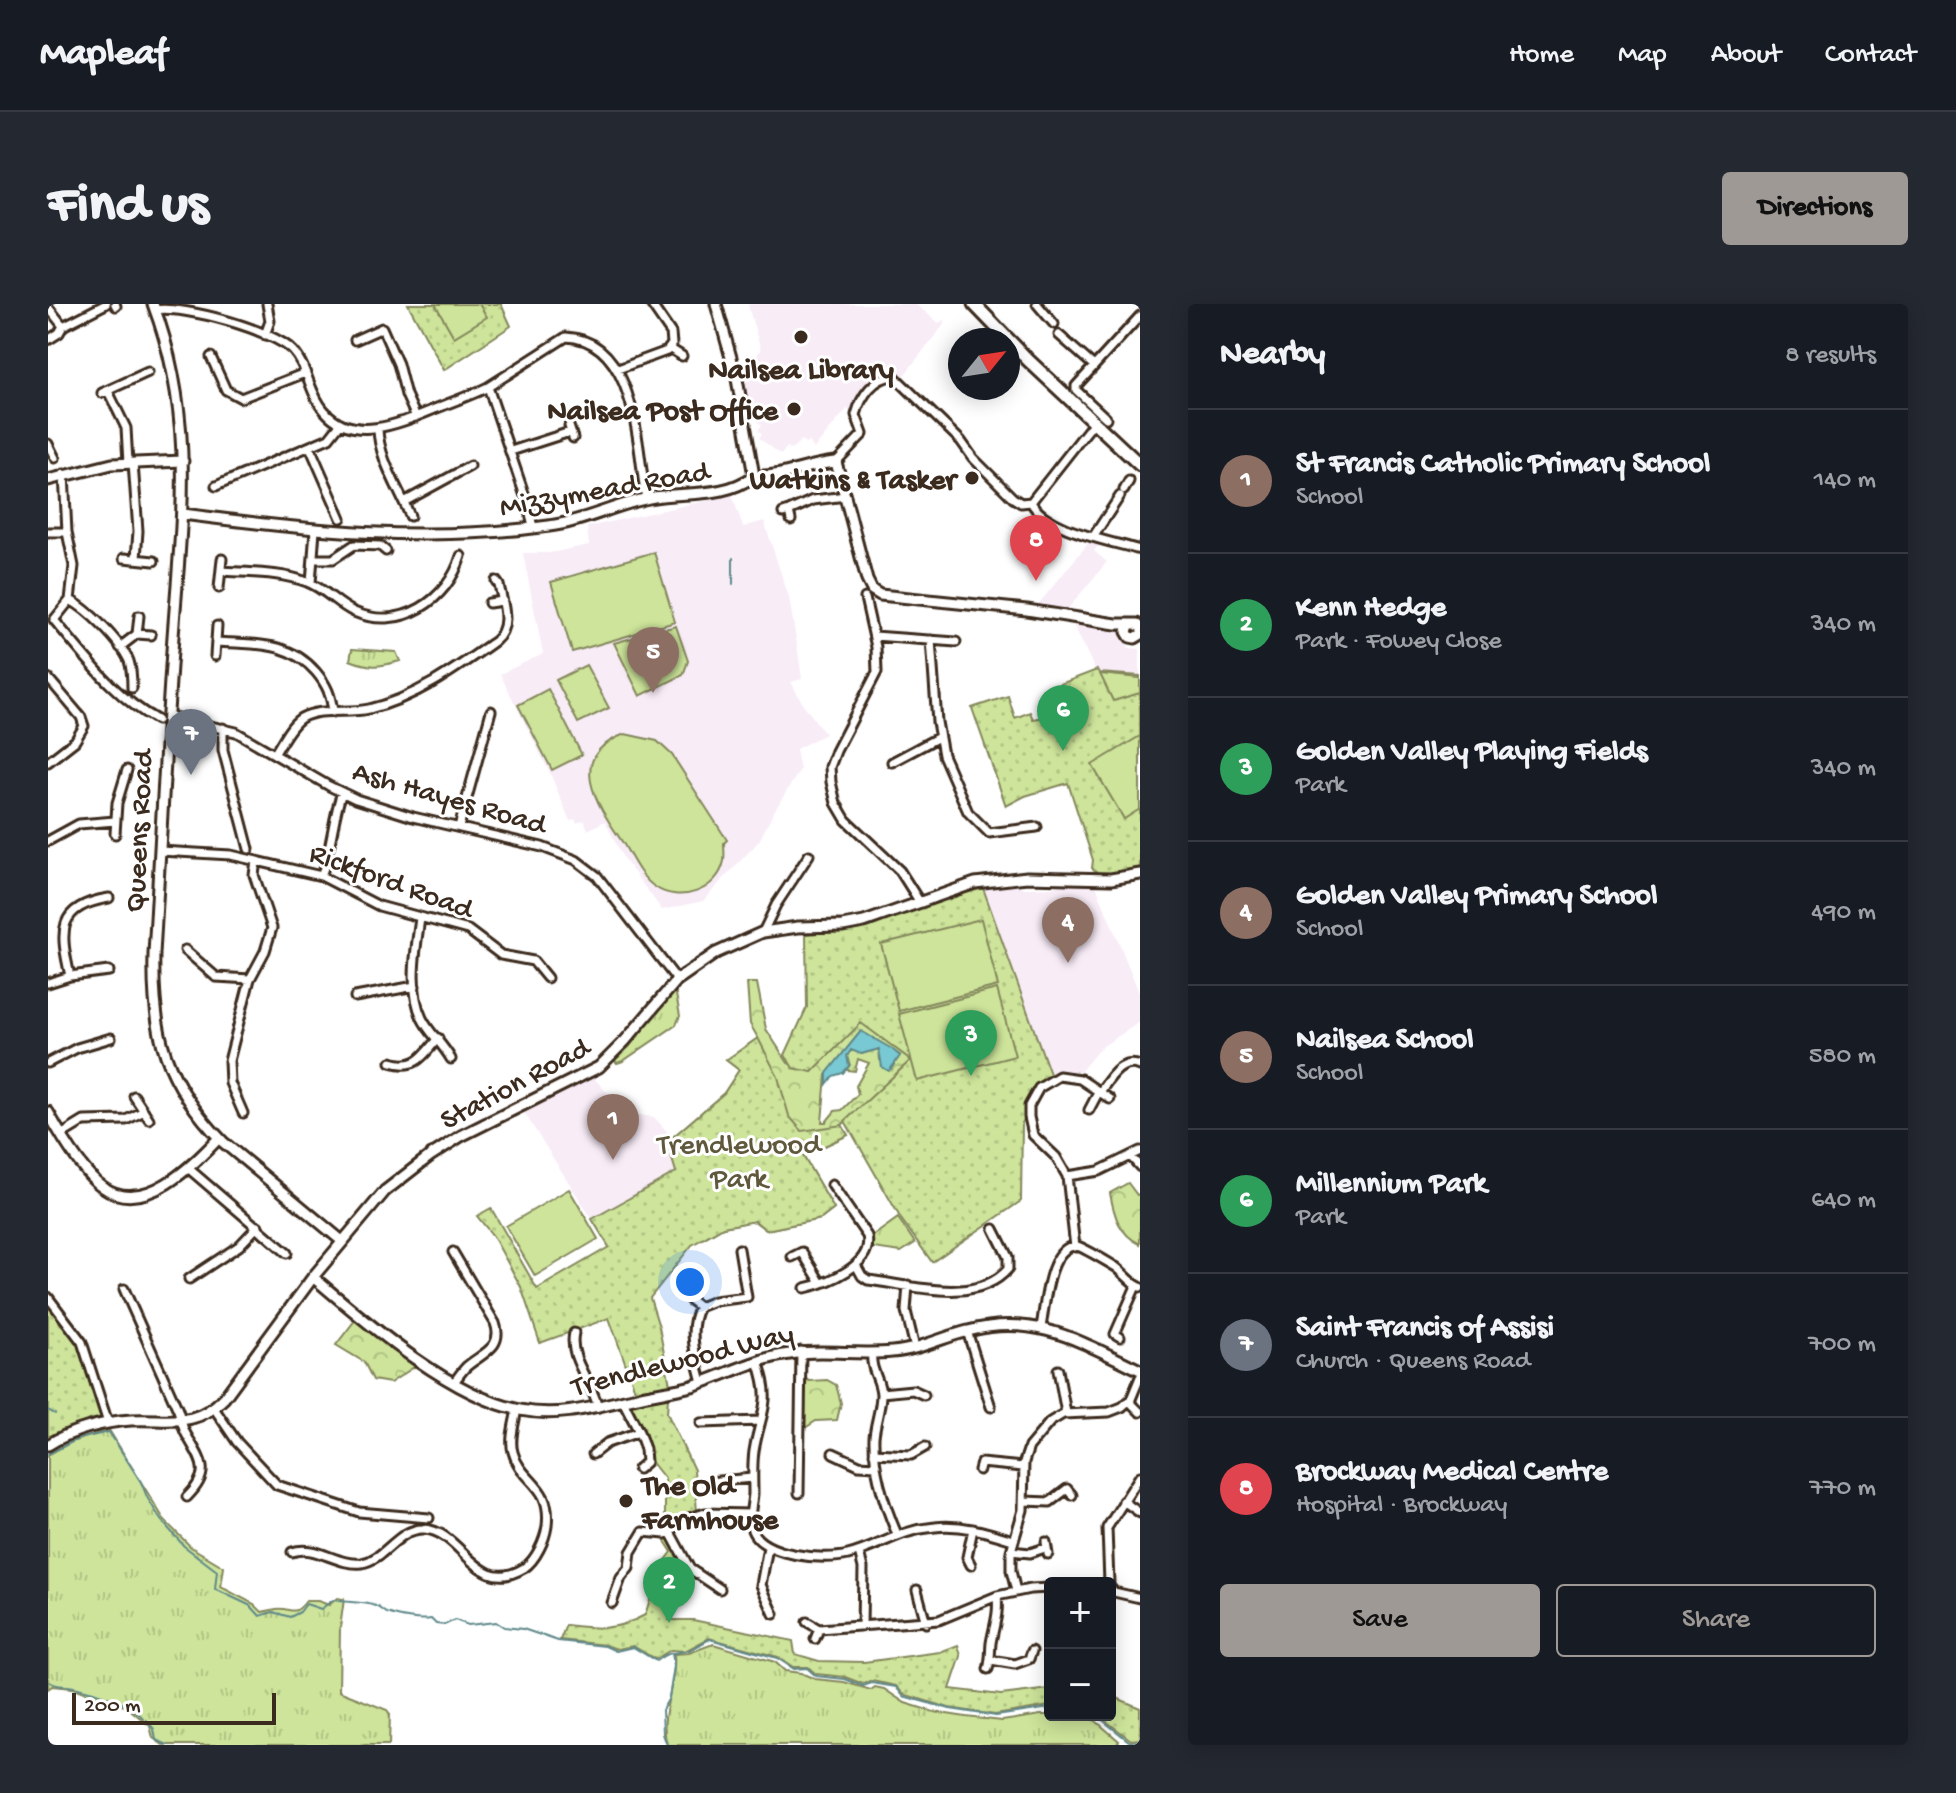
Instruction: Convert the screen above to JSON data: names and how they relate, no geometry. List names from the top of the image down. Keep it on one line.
{"streets":{"street":["Mizzymead Road","Ash Hayes Road","Queens Road","Rickford Road","Station Road","Trendlewood Way"]},"crossings":[["Mizzymead Road","Queens Road"],["Ash Hayes Road","Queens Road"],["Ash Hayes Road","Station Road"],["Queens Road","Rickford Road"],["Queens Road","Station Road"],["Station Road","Trendlewood Way"]],"parks":["Trendlewood Park"],"places":["Nailsea Library","Nailsea Post Office","Watkins & Tasker","The Old Farmhouse"],"scale_bar":"200 m","north":"top right","page":{"header":"Mapleaf","nav":["Home","Map","About","Contact"],"buttons":["Directions",["Save","Share"]],"title":"Find us","heading":["Nearby","8 results"],"list":[{"mark":"1","name":"St Francis Catholic Primary School","note":"School","value":"140 m"},{"mark":"2","name":"Kenn Hedge","note":"Park · Fowey Close","value":"340 m"},{"mark":"3","name":"Golden Valley Playing Fields","note":"Park","value":"340 m"},{"mark":"4","name":"Golden Valley Primary School","note":"School","value":"490 m"},{"mark":"5","name":"Nailsea School","note":"School","value":"580 m"},{"mark":"6","name":"Millennium Park","note":"Park","value":"640 m"},{"mark":"7","name":"Saint Francis of Assisi","note":"Church · Queens Road","value":"700 m"},{"mark":"8","name":"Brockway Medical Centre","note":"Hospital · Brockway","value":"770 m"}],"pins":["8","5","6","7","4","3","1","2"],"map_buttons":["+","−"],"scale":"200 m"}}
